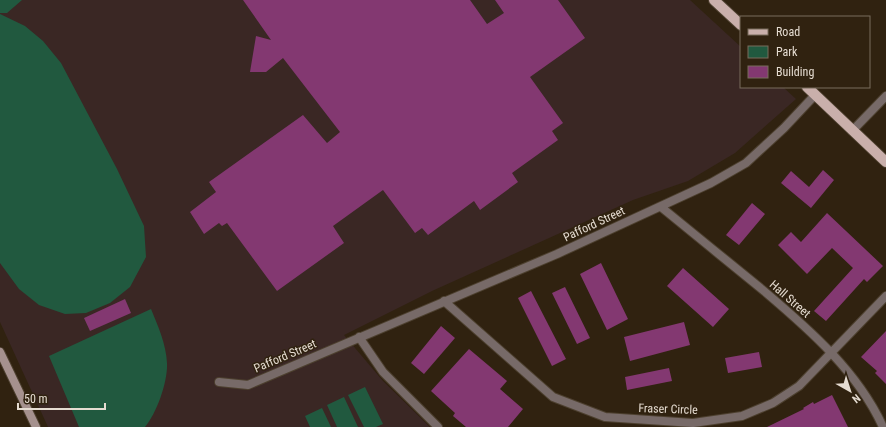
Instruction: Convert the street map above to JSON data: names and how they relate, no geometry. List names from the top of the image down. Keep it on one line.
{"streets":{"street":["Pafford Street","Hall Street","Fraser Circle"]},"crossings":[["Pafford Street","Hall Street"],["Pafford Street","Fraser Circle"],["Hall Street","Fraser Circle"]],"legend":["Road","Park","Building"],"scale_bar":"50 m","north":"bottom right"}
